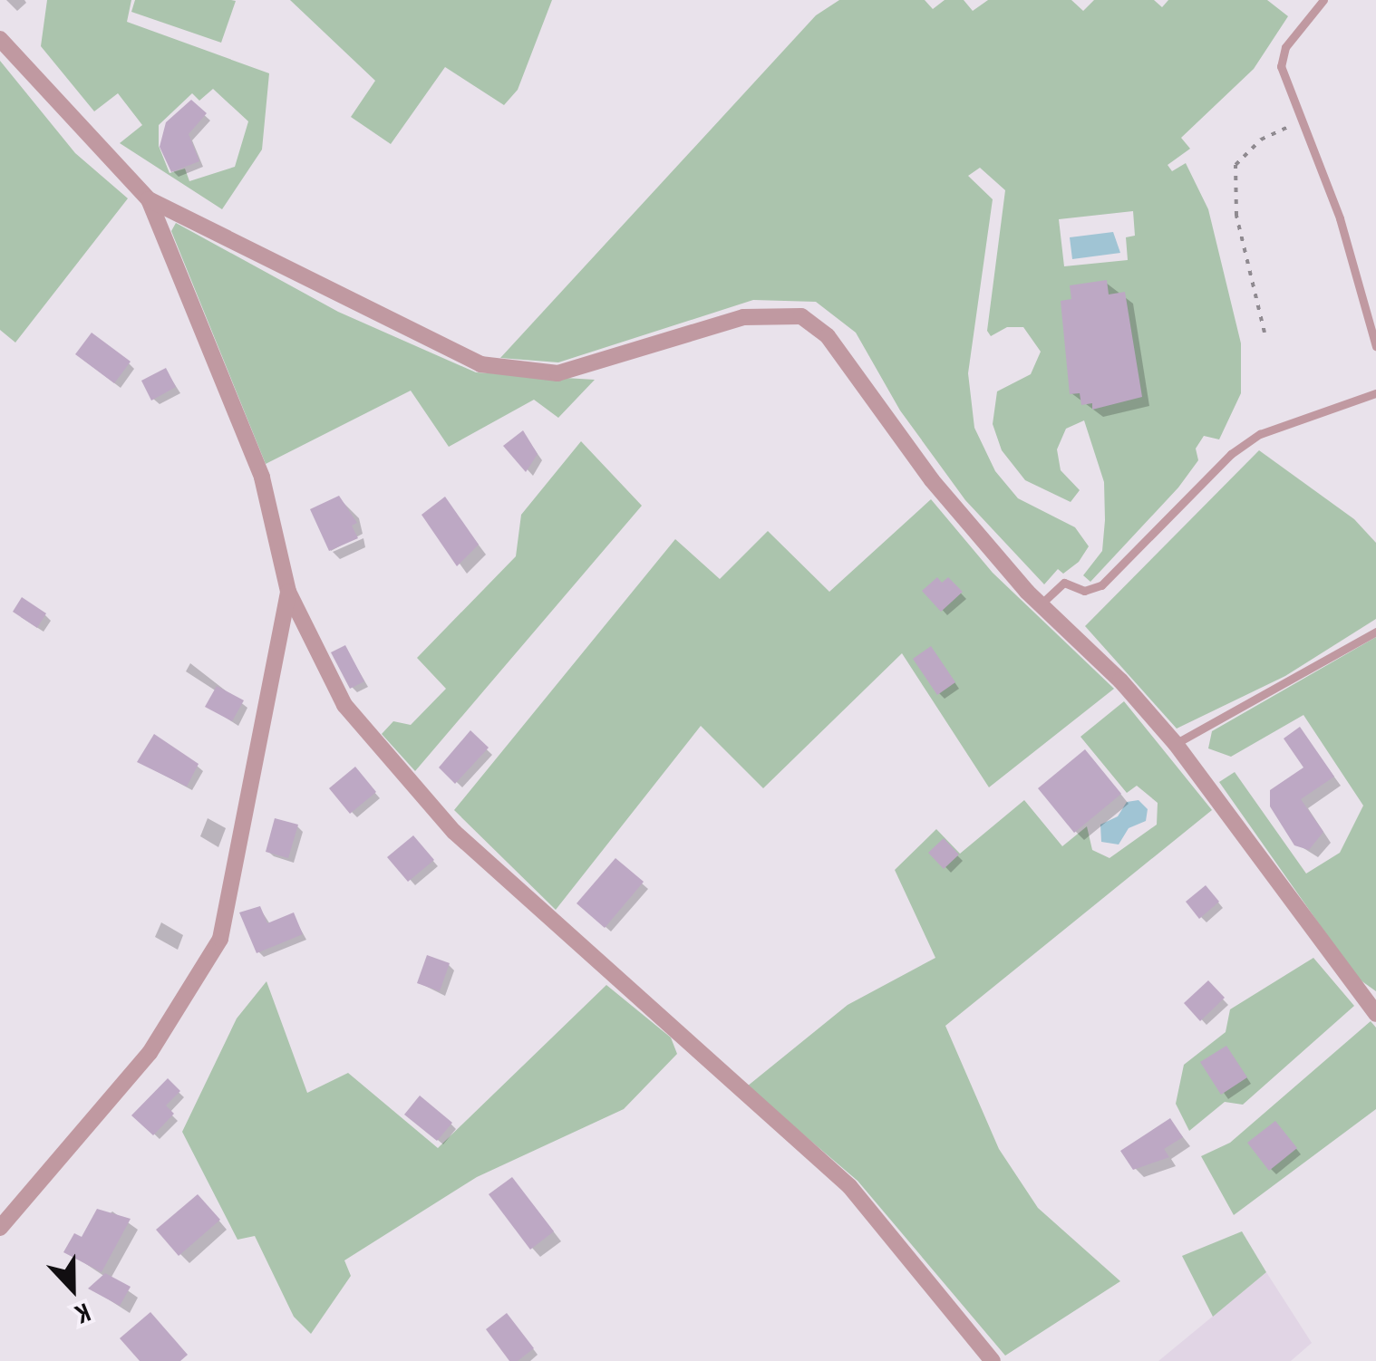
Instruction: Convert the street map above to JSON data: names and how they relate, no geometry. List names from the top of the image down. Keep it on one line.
{"north":"bottom"}
